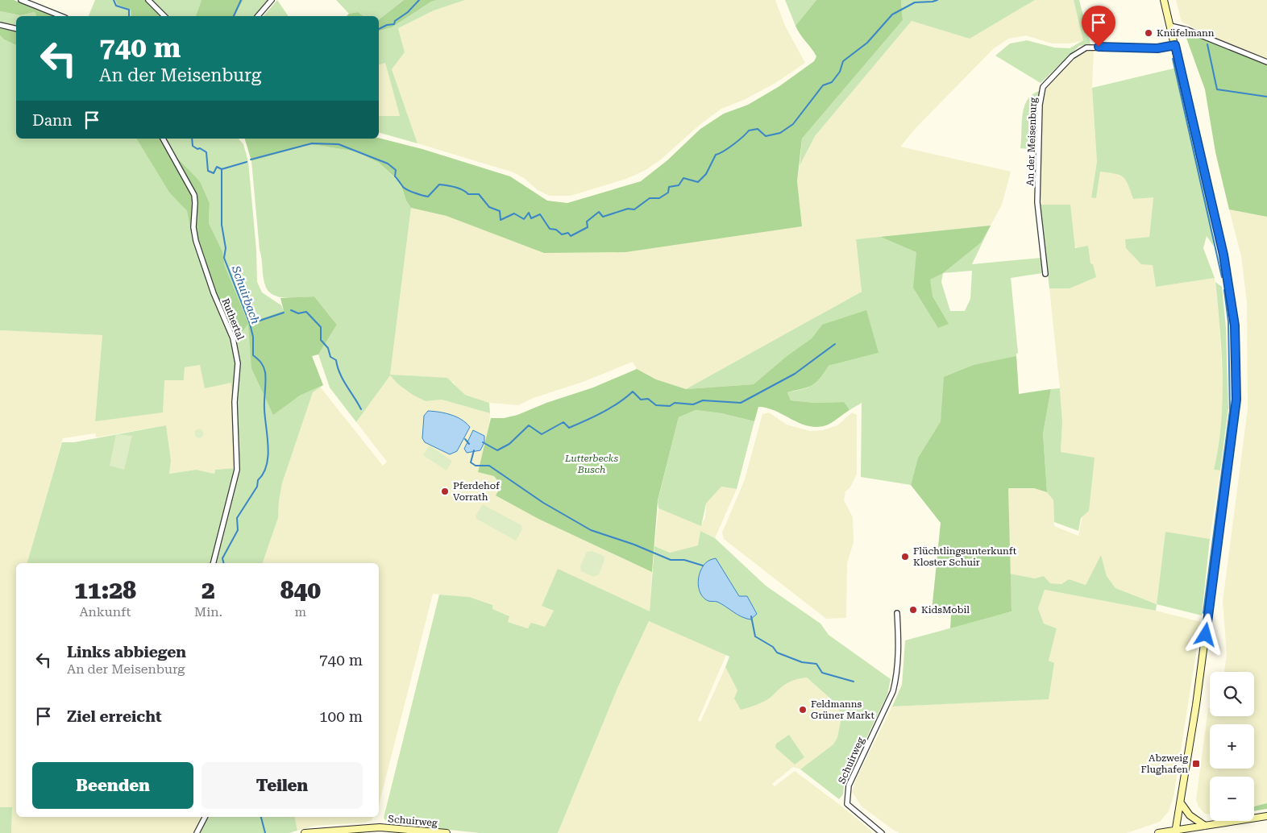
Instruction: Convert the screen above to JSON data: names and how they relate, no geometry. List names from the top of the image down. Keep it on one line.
{"streets":{"main road":["Schuirweg"],"street":["An der Meisenburg","Ruthertal"]},"water":["Schuirbach"],"parks":["Lutterbecks Busch"],"places":{"other":["Knüfelmann","Pferdehof Vorrath","Flüchtlingsunterkunft Kloster Schuir","KidsMobil","Feldmanns Grüner Markt"],"transit":["Abzweig Flughafen"]},"page":{"turn":["740 m","An der Meisenburg"],"then":"Dann","eta":["11:28","Ankunft","2","Min.","840","m"],"list":[{"name":"Links abbiegen","note":"An der Meisenburg","value":"740 m"},{"name":"Ziel erreicht","value":"100 m"}],"map_buttons":["+","−"],"buttons":["Beenden","Teilen"]}}
